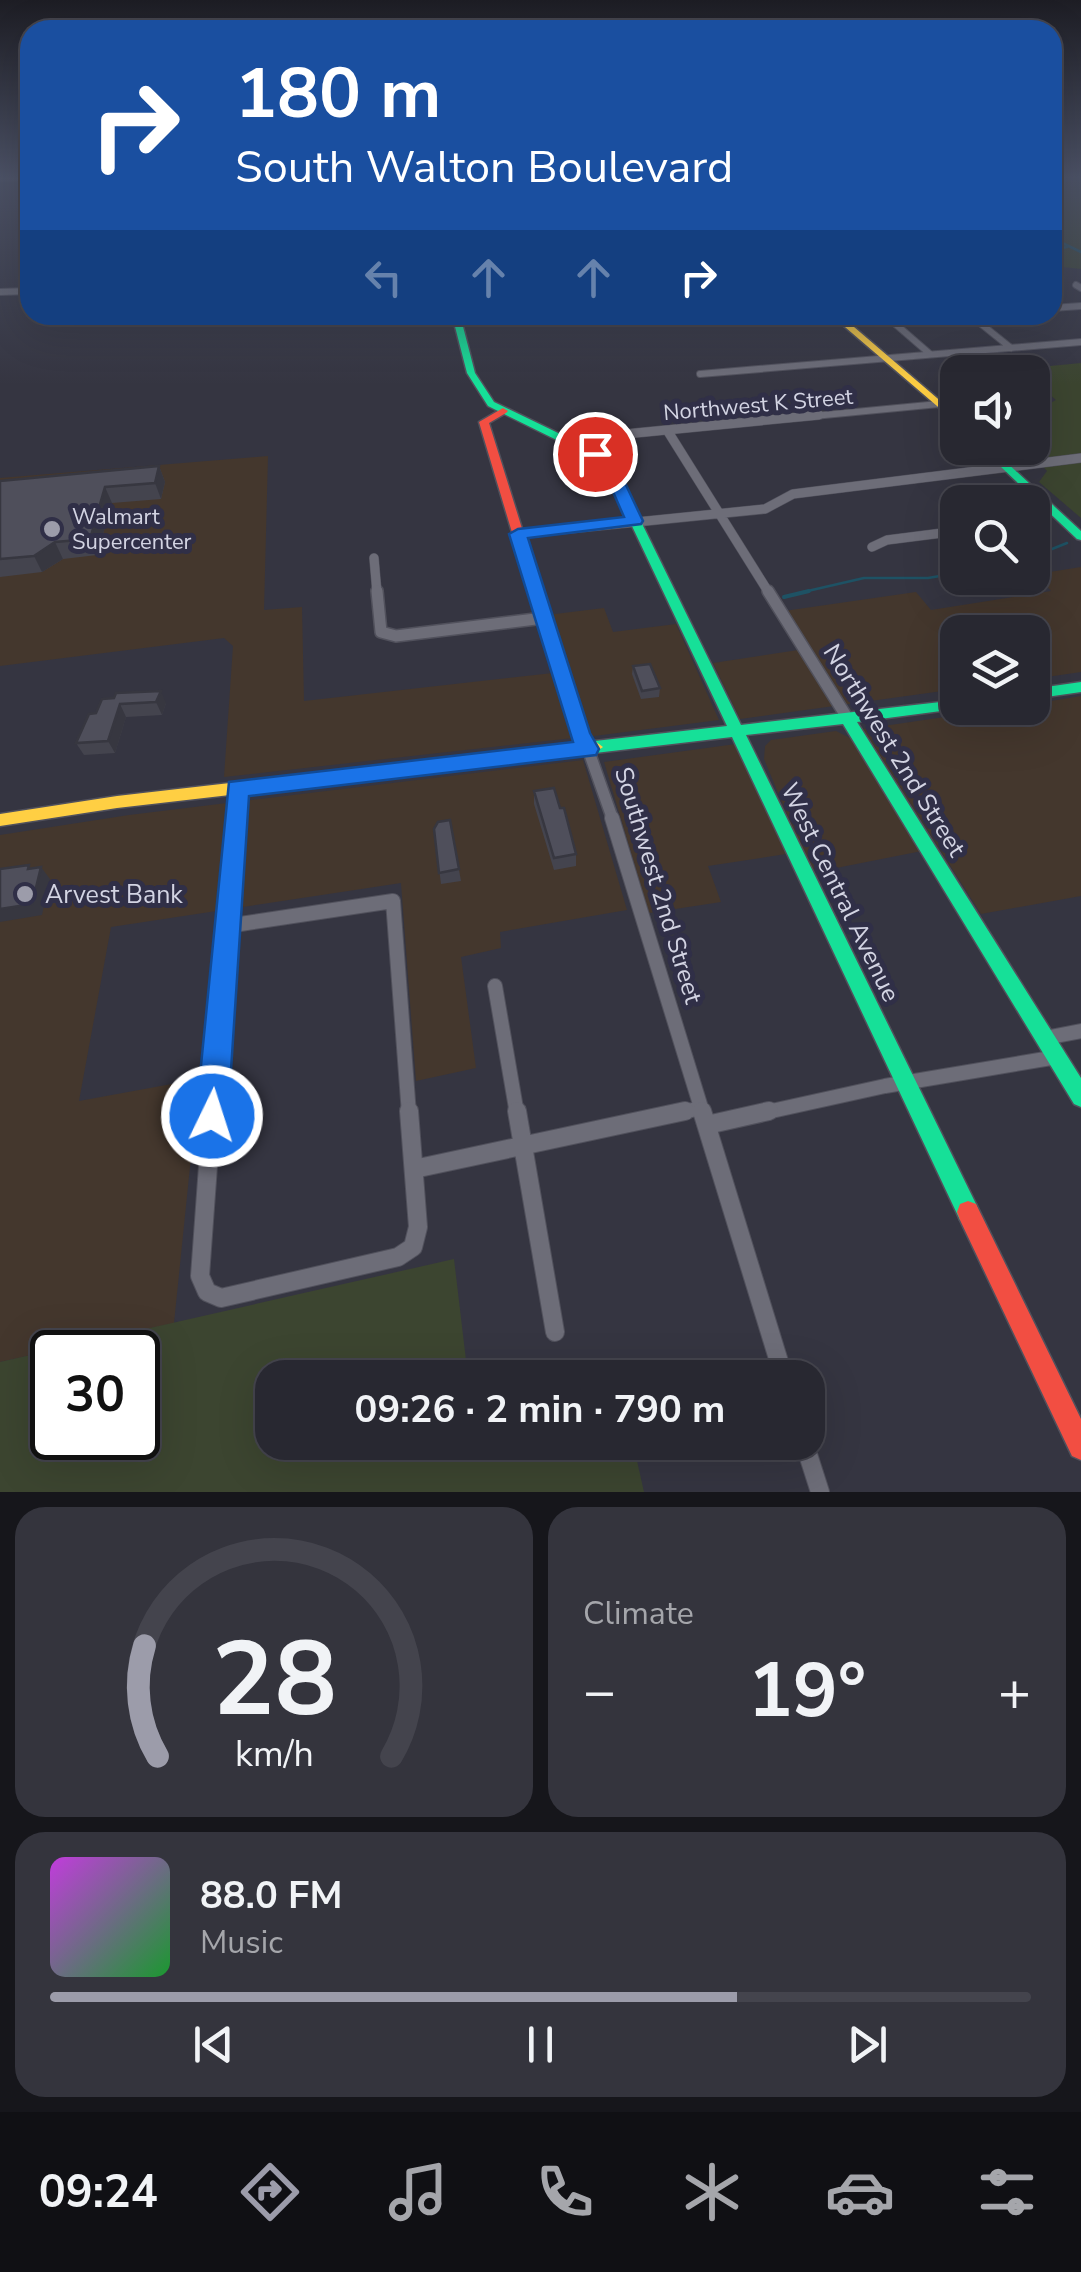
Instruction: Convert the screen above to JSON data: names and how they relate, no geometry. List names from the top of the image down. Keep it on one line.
{"streets":{"main road":["Northwest 2nd Street","Southwest 2nd Street","West Central Avenue"],"street":["Northwest K Street"]},"crossings":[["Northwest K Street","Northwest 2nd Street"],["Northwest K Street","West Central Avenue"],["Southwest 2nd Street","West Central Avenue"]],"places":["Walmart Supercenter","Arvest Bank"],"page":{"turn":["180 m","South Walton Boulevard"],"limit":"30","trip":"09:26 · 2 min · 790 m","tile":"Climate","heat":["−","19°","+"],"song":["88.0 FM","Music"],"tabs":"09:24","gauge":["28","km/h"]}}
